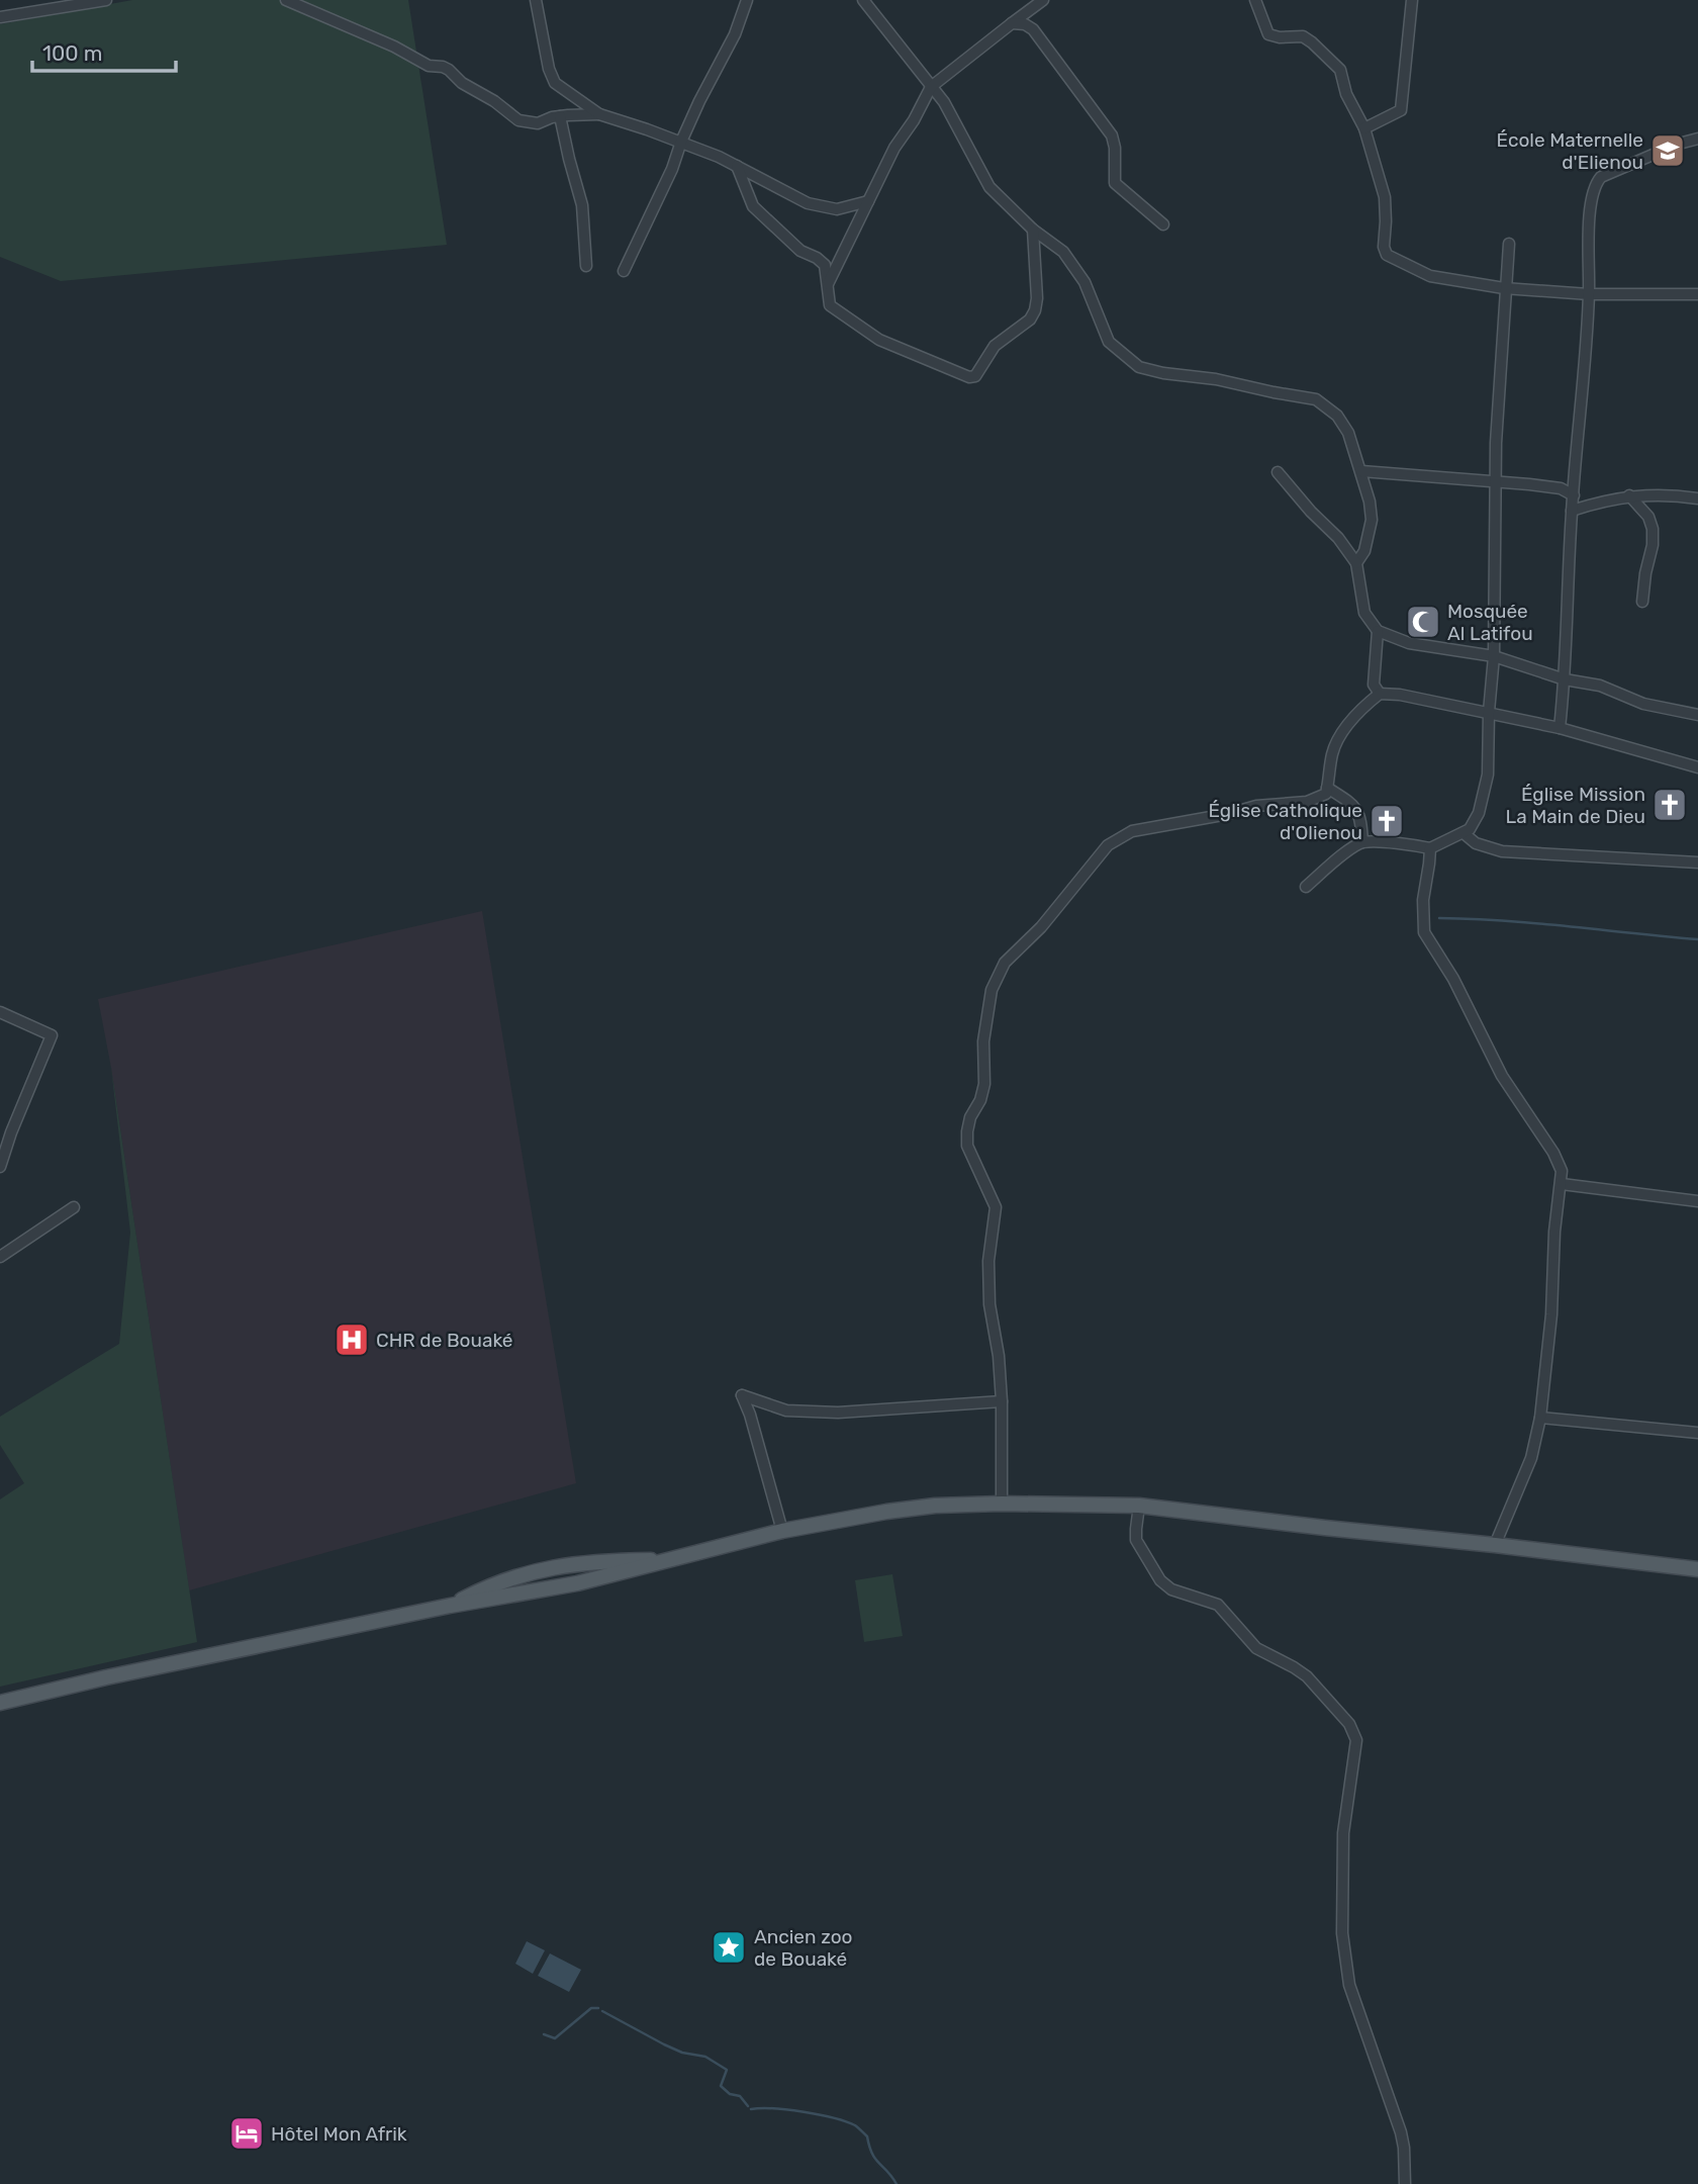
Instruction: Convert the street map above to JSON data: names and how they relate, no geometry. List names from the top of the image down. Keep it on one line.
{"places":{"school or university":["École Maternelle d'Elienou"],"mosque":["Mosquée Al Latifou"],"church":["Église Mission La Main de Dieu","Église Catholique d'Olienou"],"hospital":["CHR de Bouaké"],"place":["Ancien zoo de Bouaké"],"hotel":["Hôtel Mon Afrik"]},"scale_bar":"100 m"}
